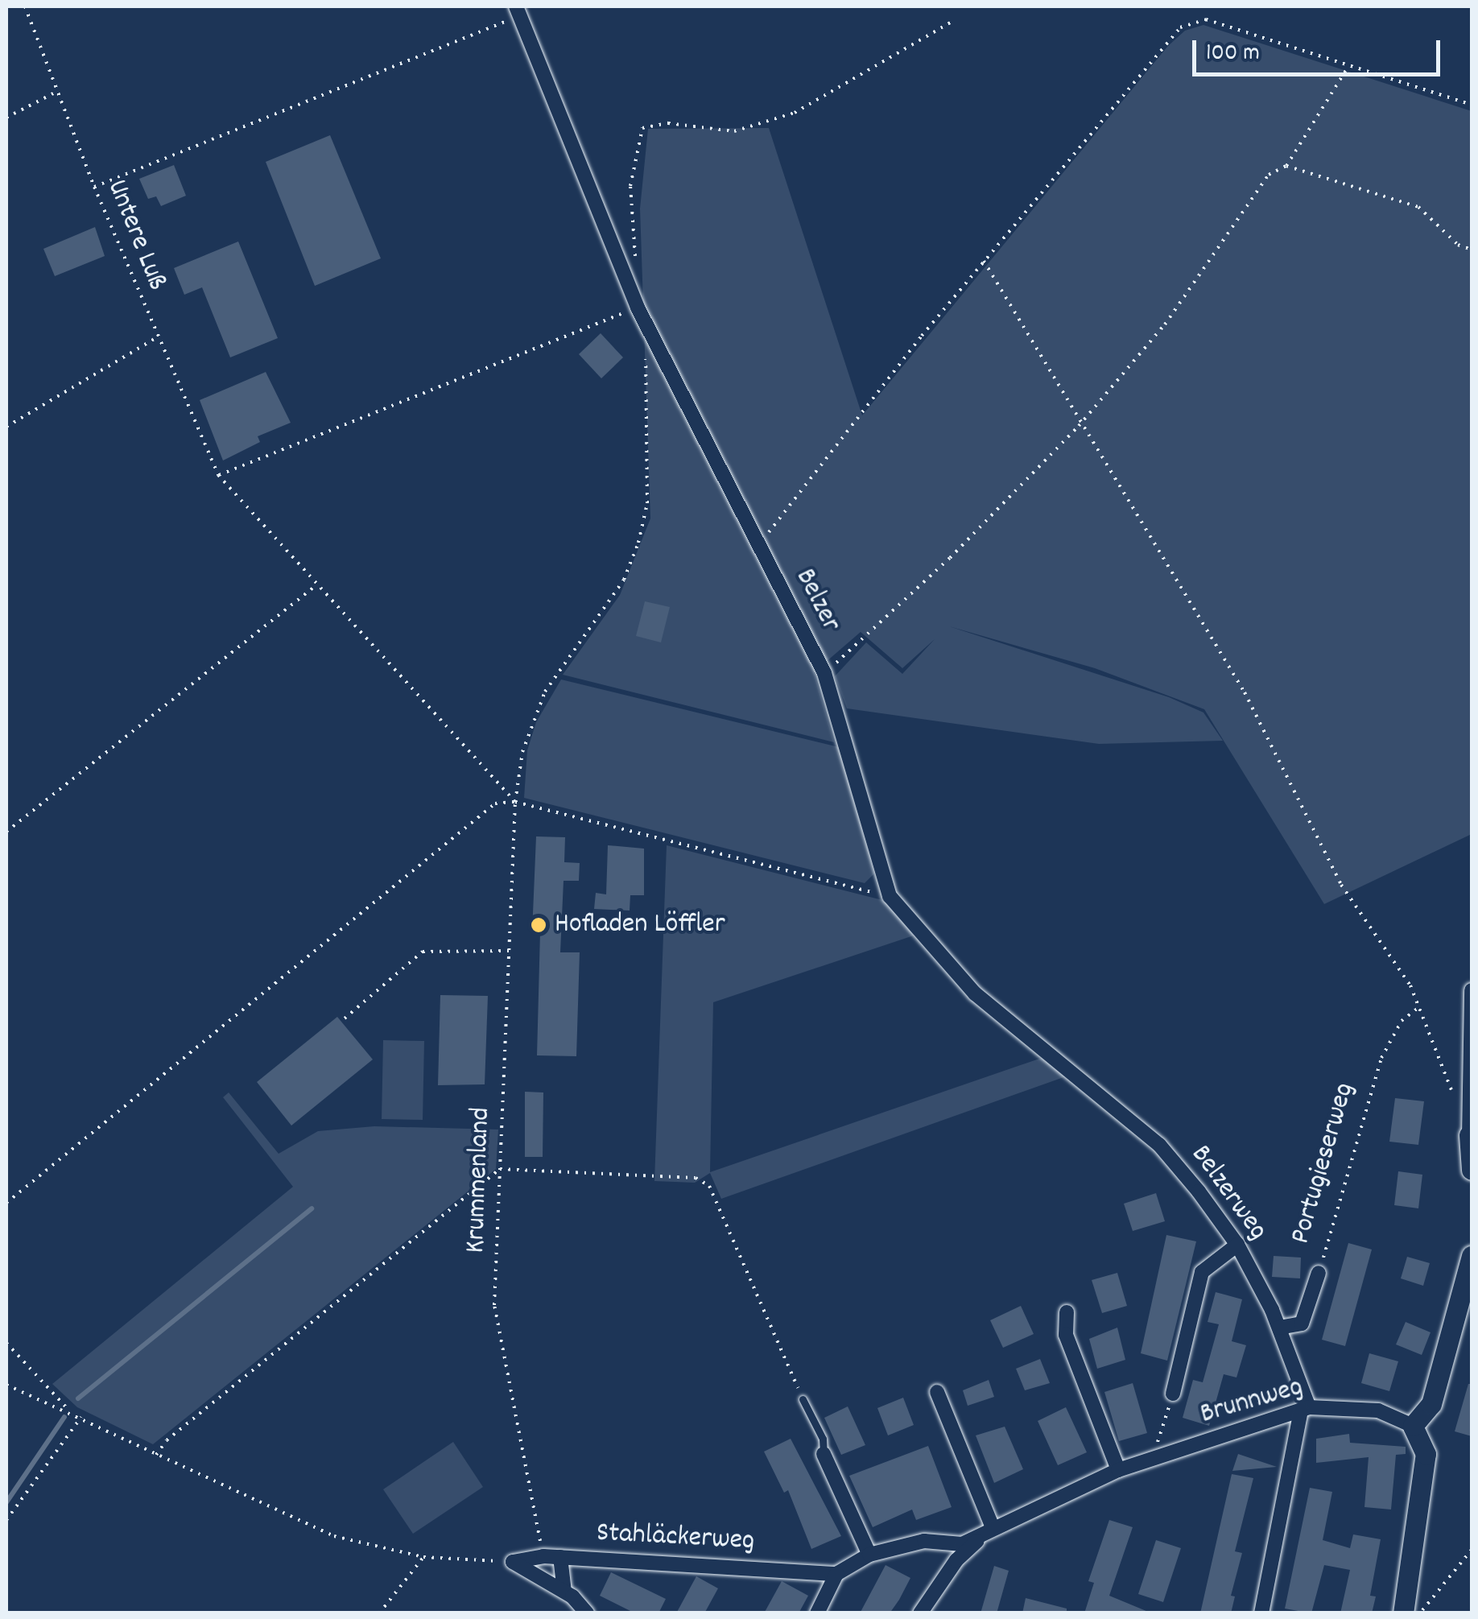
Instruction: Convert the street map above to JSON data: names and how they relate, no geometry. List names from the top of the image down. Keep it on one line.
{"streets":{"street":["Belzer","Portugieserweg","Belzerweg","Brunnweg","Stahläckerweg"],"path":["Untere Luß","Krummenland"]},"crossings":[["Untere Luß","Krummenland"],["Belzer","Belzerweg"],["Portugieserweg","Belzerweg"],["Krummenland","Stahläckerweg"],["Belzerweg","Brunnweg"],["Brunnweg","Stahläckerweg"]],"places":["Hofladen Löffler"],"scale_bar":"100 m"}
